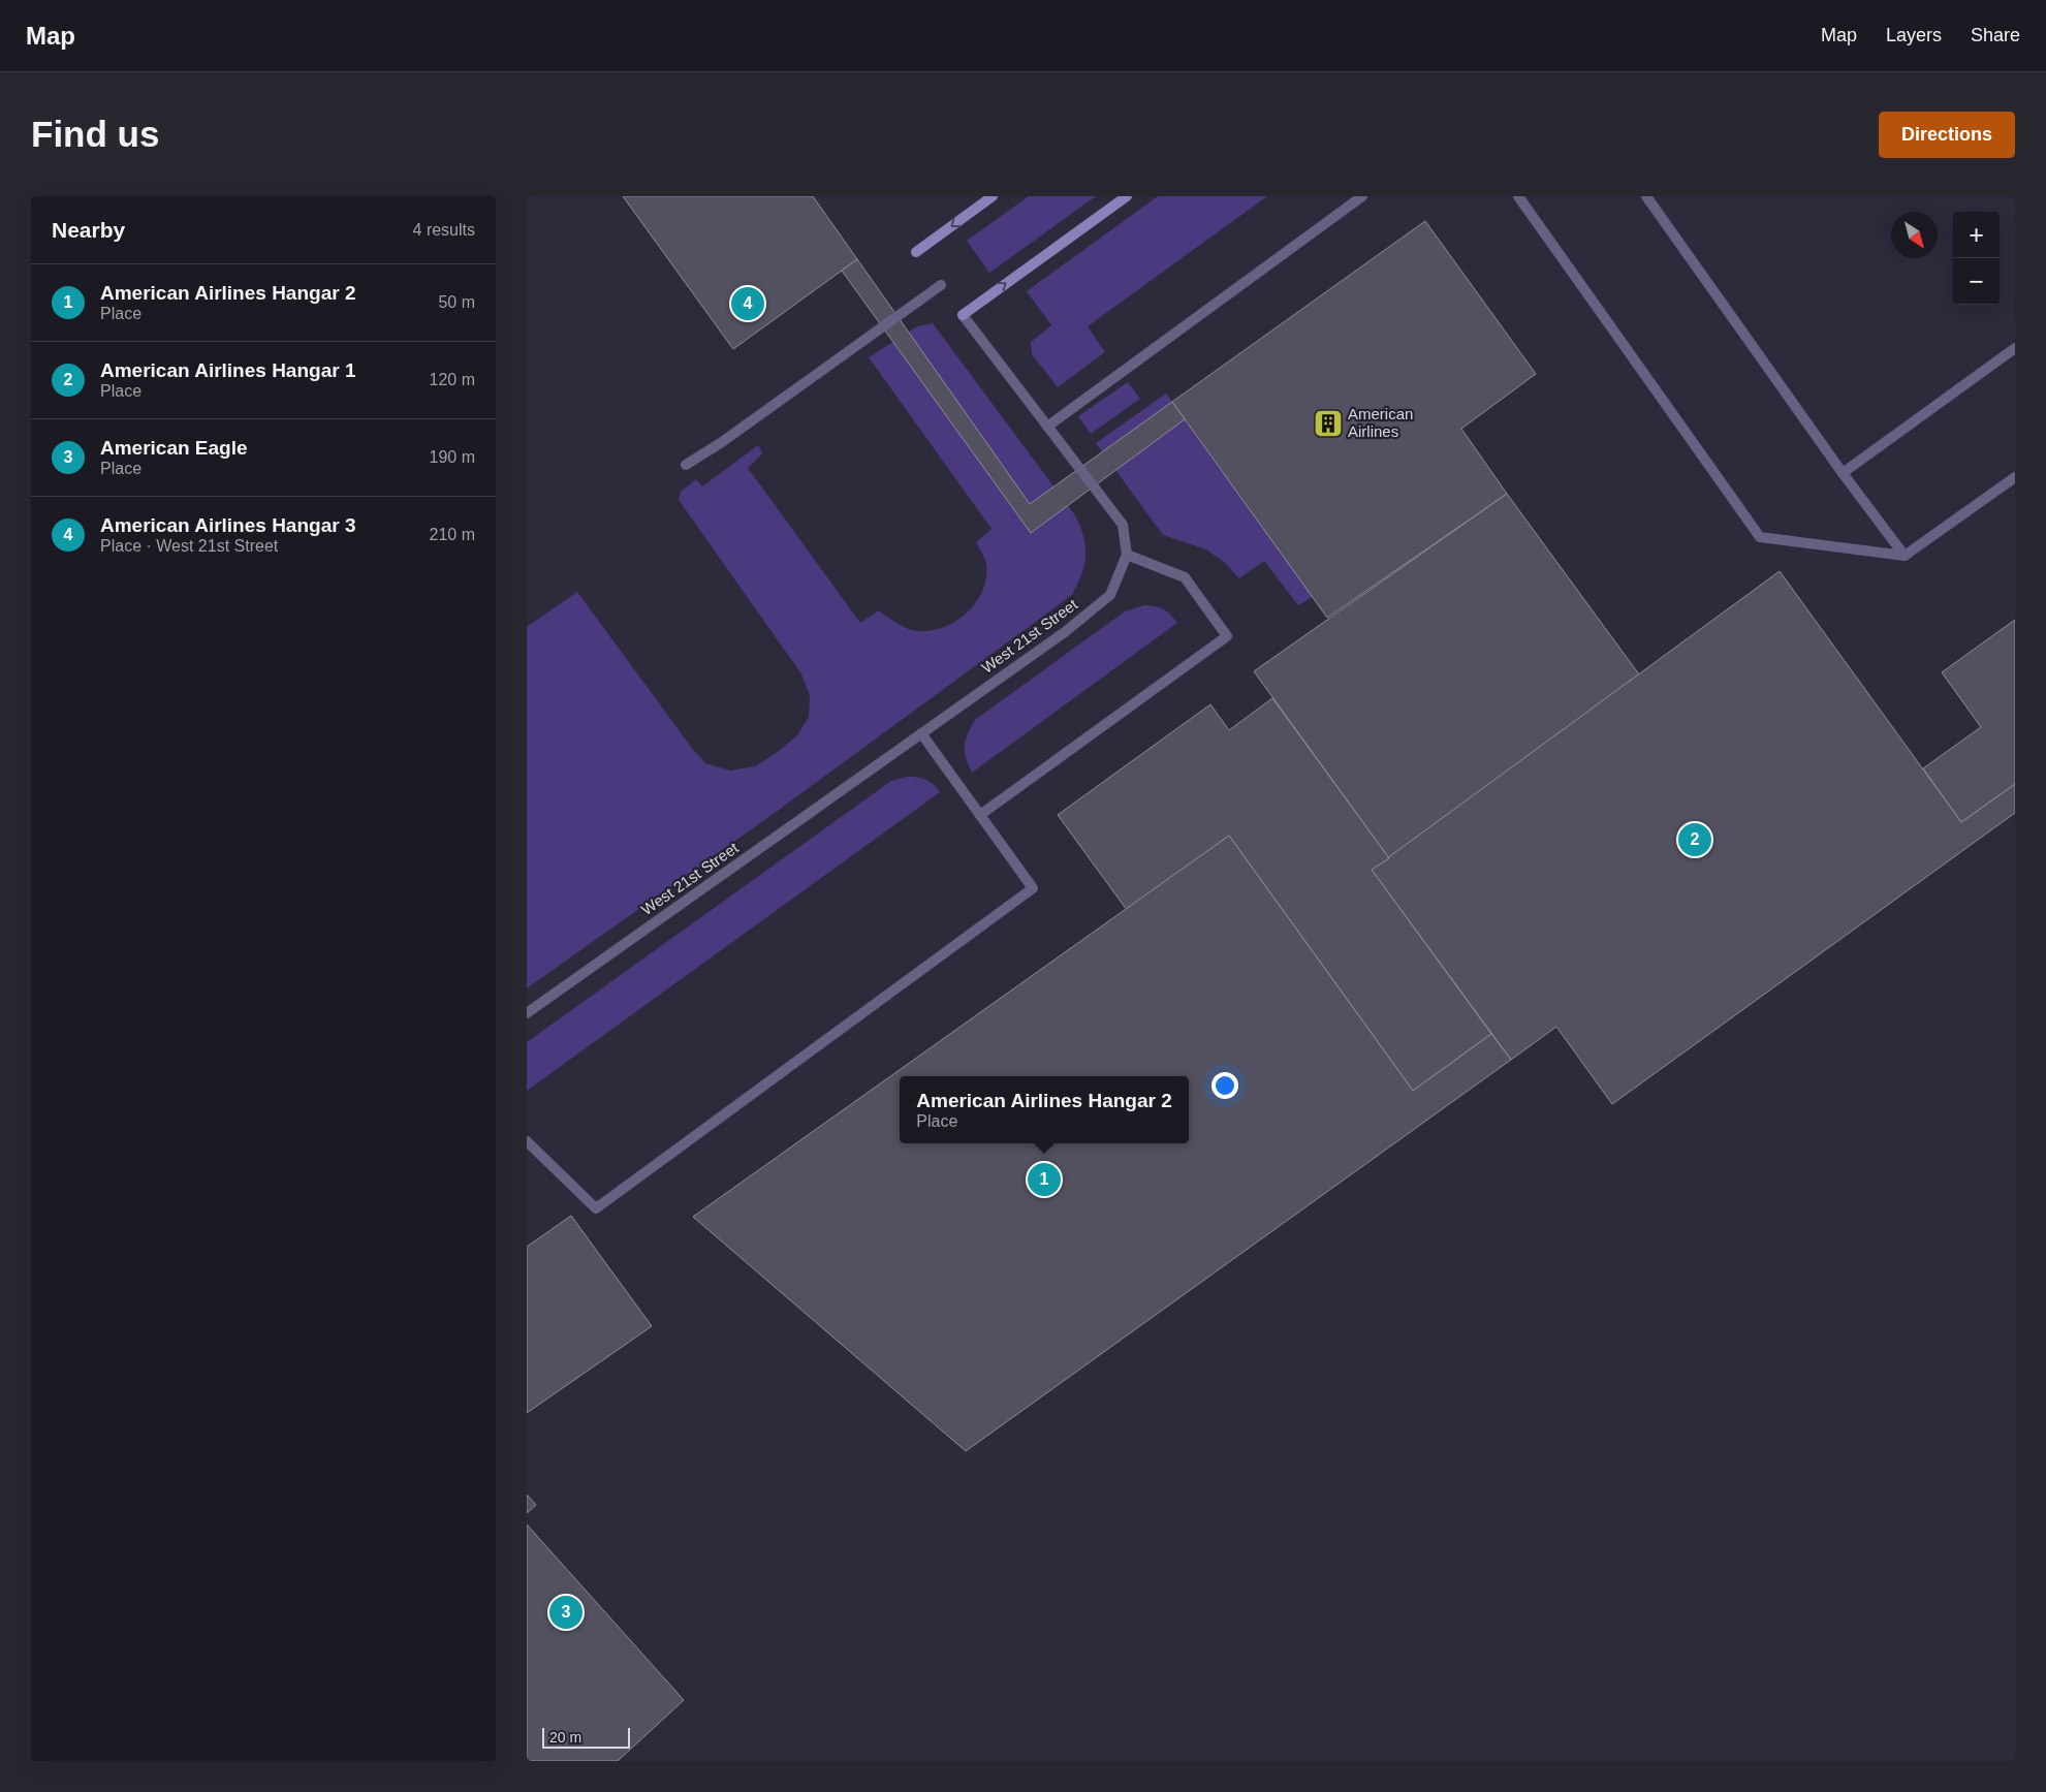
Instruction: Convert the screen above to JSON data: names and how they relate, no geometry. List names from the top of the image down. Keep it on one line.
{"streets":{"lane":["West 21st Street"]},"places":{"building":["American Airlines"]},"scale_bar":"20 m","north":"bottom right","page":{"header":"Map","nav":["Map","Layers","Share"],"buttons":"Directions","title":"Find us","heading":["Nearby","4 results"],"map_buttons":["+","−"],"list":[{"mark":"1","name":"American Airlines Hangar 2","note":"Place","value":"50 m"},{"mark":"2","name":"American Airlines Hangar 1","note":"Place","value":"120 m"},{"mark":"3","name":"American Eagle","note":"Place","value":"190 m"},{"mark":"4","name":"American Airlines Hangar 3","note":"Place · West 21st Street","value":"210 m"}],"pins":["4","2","1","3"],"popup":["American Airlines Hangar 2","Place"],"scale":"20 m"}}
